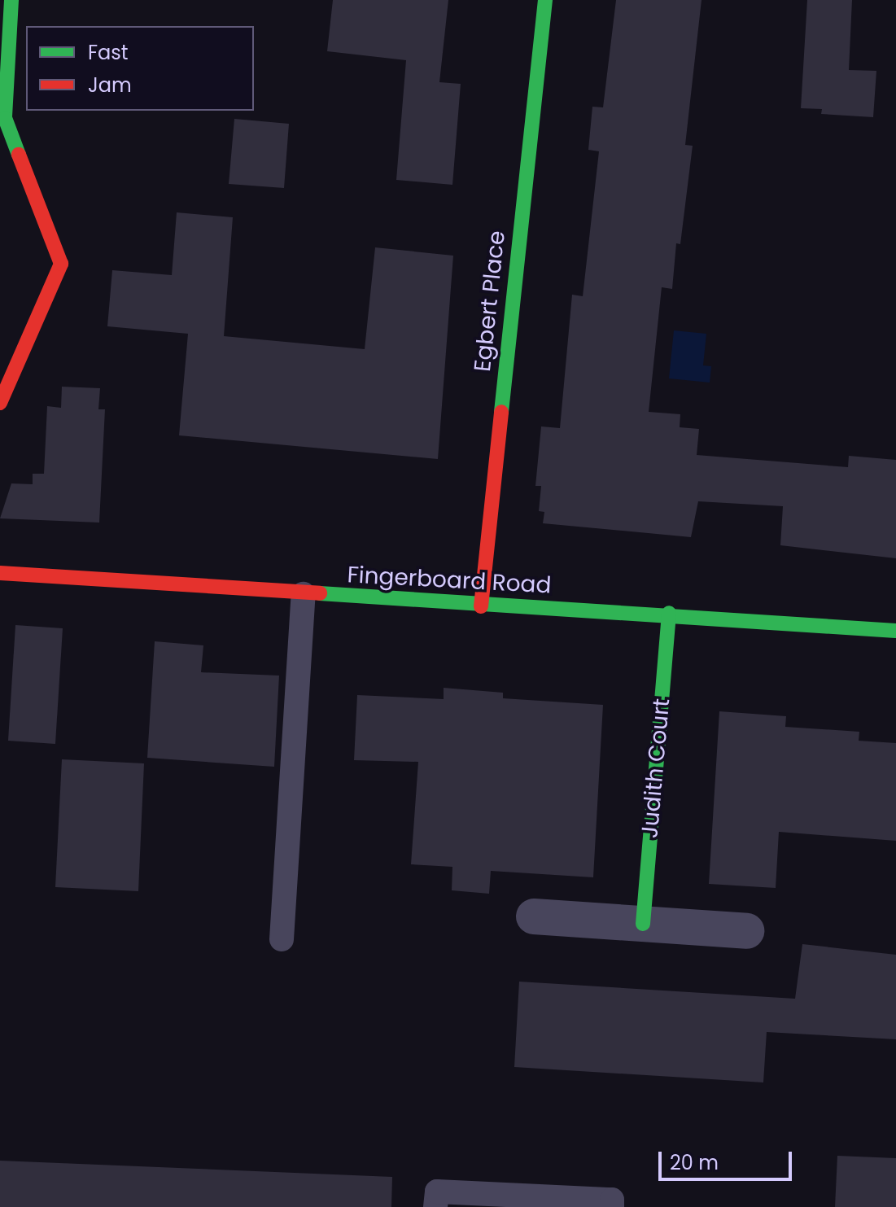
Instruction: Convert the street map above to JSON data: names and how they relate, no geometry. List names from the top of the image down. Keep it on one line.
{"streets":{"street":["Egbert Place","Fingerboard Road","Judith Court"]},"crossings":[["Egbert Place","Fingerboard Road"],["Fingerboard Road","Judith Court"]],"legend":["Fast","Jam"],"scale_bar":"20 m"}
